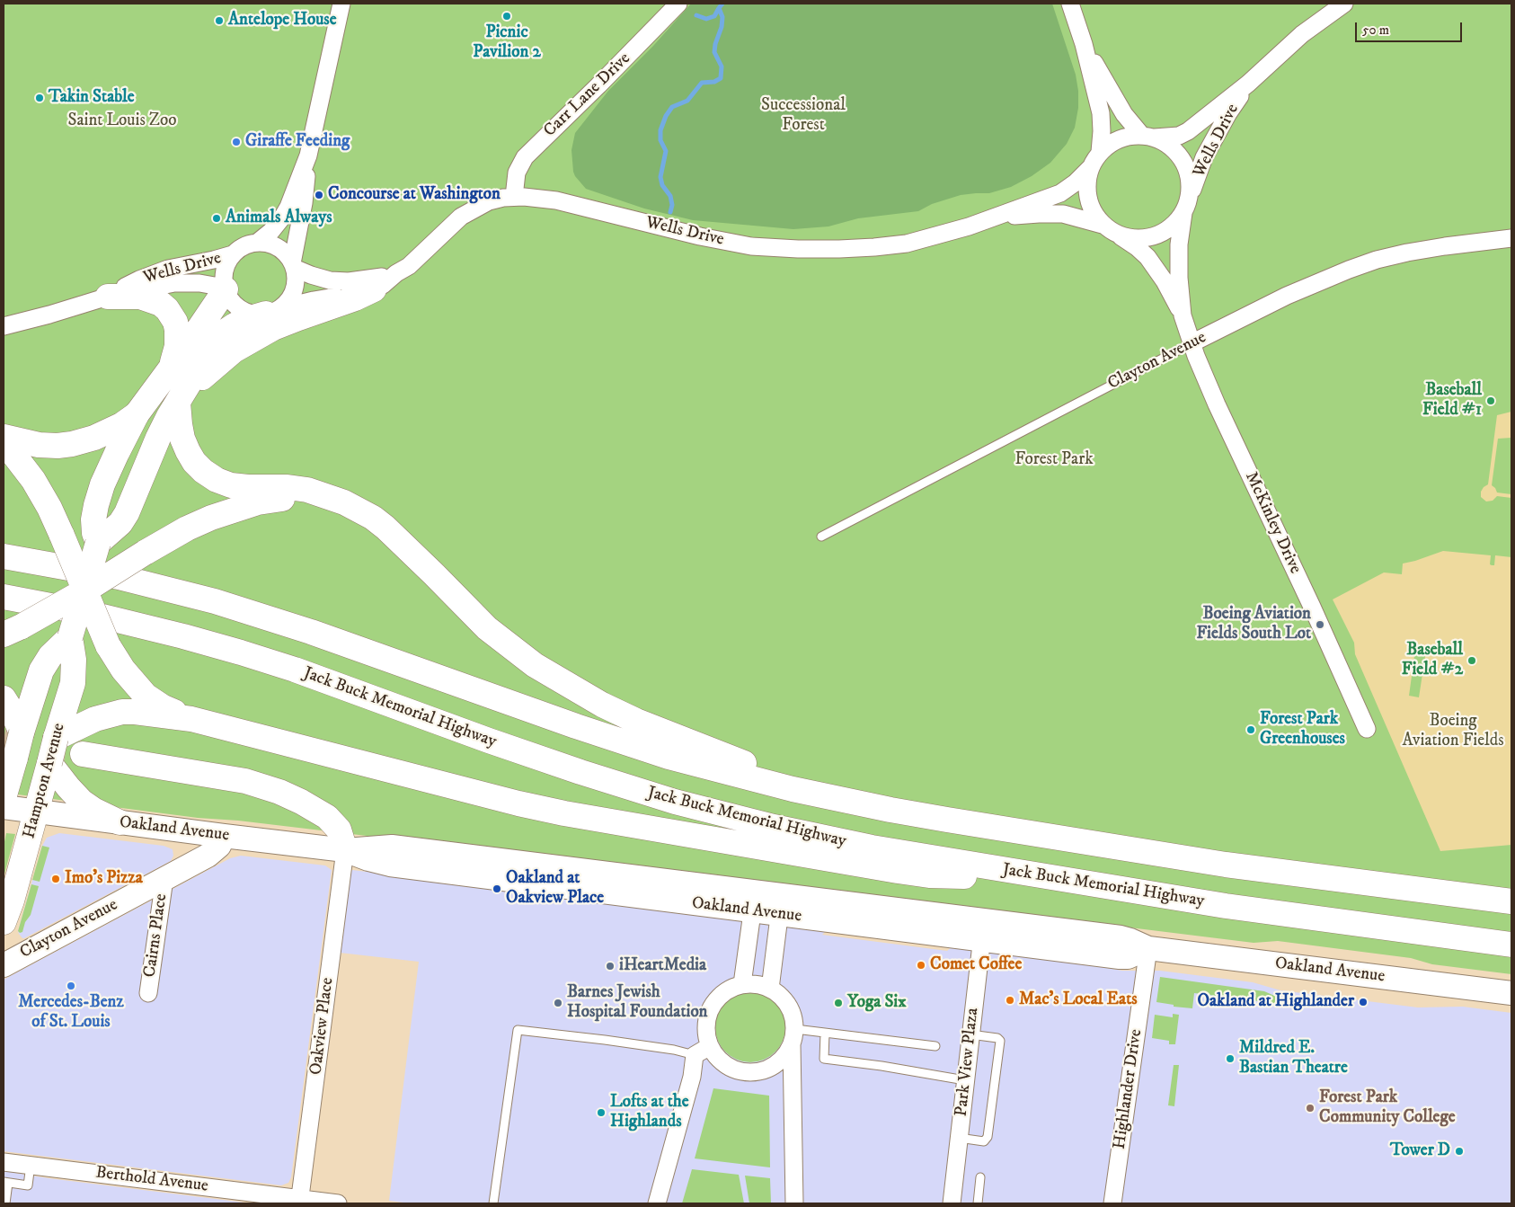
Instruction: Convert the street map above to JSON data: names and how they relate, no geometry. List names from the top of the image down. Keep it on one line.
{"streets":{"main road":["Jack Buck Memorial Highway","Hampton Avenue"],"street":["Carr Lane Drive","Wells Drive","Clayton Avenue","McKinley Drive","Oakland Avenue","Cairns Place","Oakview Place","Park View Plaza","Highlander Drive","Berthold Avenue"]},"crossings":[["Carr Lane Drive","Wells Drive"],["Wells Drive","McKinley Drive"],["Clayton Avenue","McKinley Drive"],["Clayton Avenue","Oakland Avenue"],["Clayton Avenue","Cairns Place"],["Hampton Avenue","Oakland Avenue"],["Oakland Avenue","Oakview Place"],["Oakland Avenue","Park View Plaza"],["Oakland Avenue","Highlander Drive"],["Oakview Place","Berthold Avenue"]],"parks":["Successional Forest","Saint Louis Zoo","Forest Park","Boeing Aviation Fields"],"places":["Picnic Pavilion 2","Antelope House","Takin Stable","Giraffe Feeding","Concourse at Washington","Animals Always","Baseball Field #1","Boeing Aviation Fields South Lot","Baseball Field #2","Forest Park Greenhouses","Imo's Pizza","Oakland at Oakview Place","Comet Coffee","iHeartMedia","Mercedes-Benz of St. Louis","Mac's Local Eats","Oakland at Highlander","Barnes Jewish Hospital Foundation","Yoga Six","Mildred E. Bastian Theatre","Forest Park Community College","Lofts at the Highlands","Tower D"],"scale_bar":"50 m"}
